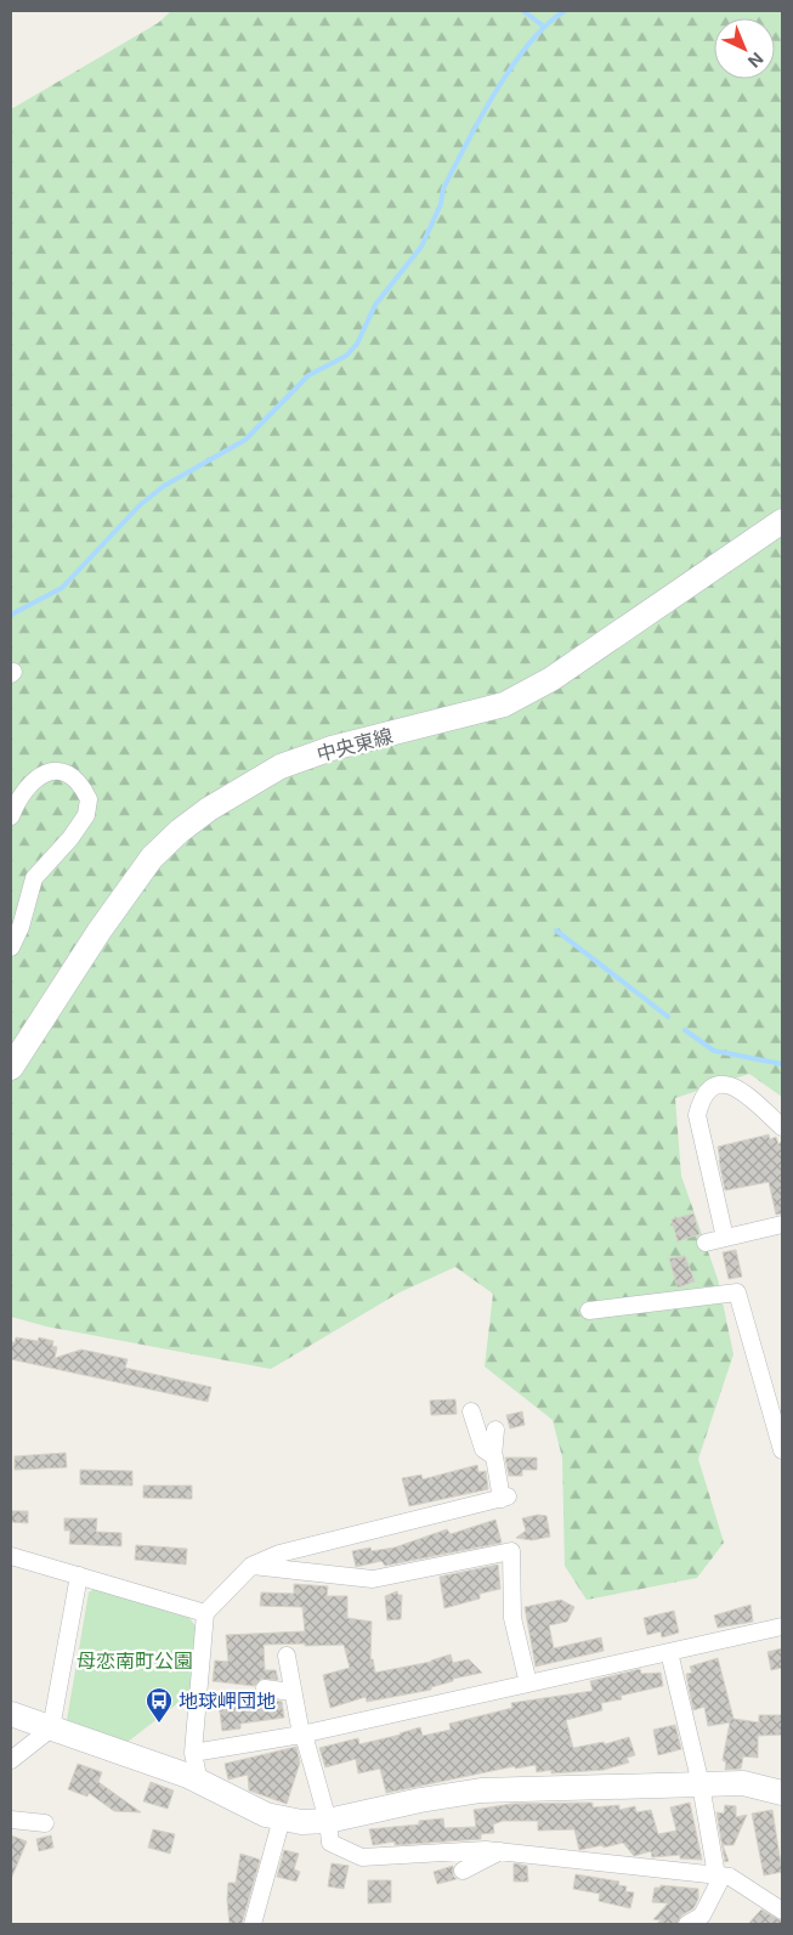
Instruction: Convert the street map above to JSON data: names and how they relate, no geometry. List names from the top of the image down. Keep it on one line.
{"streets":{"street":["中央東線"]},"parks":["母恋南町公園"],"places":{"bus stop":["地球岬団地"]},"north":"bottom right"}
